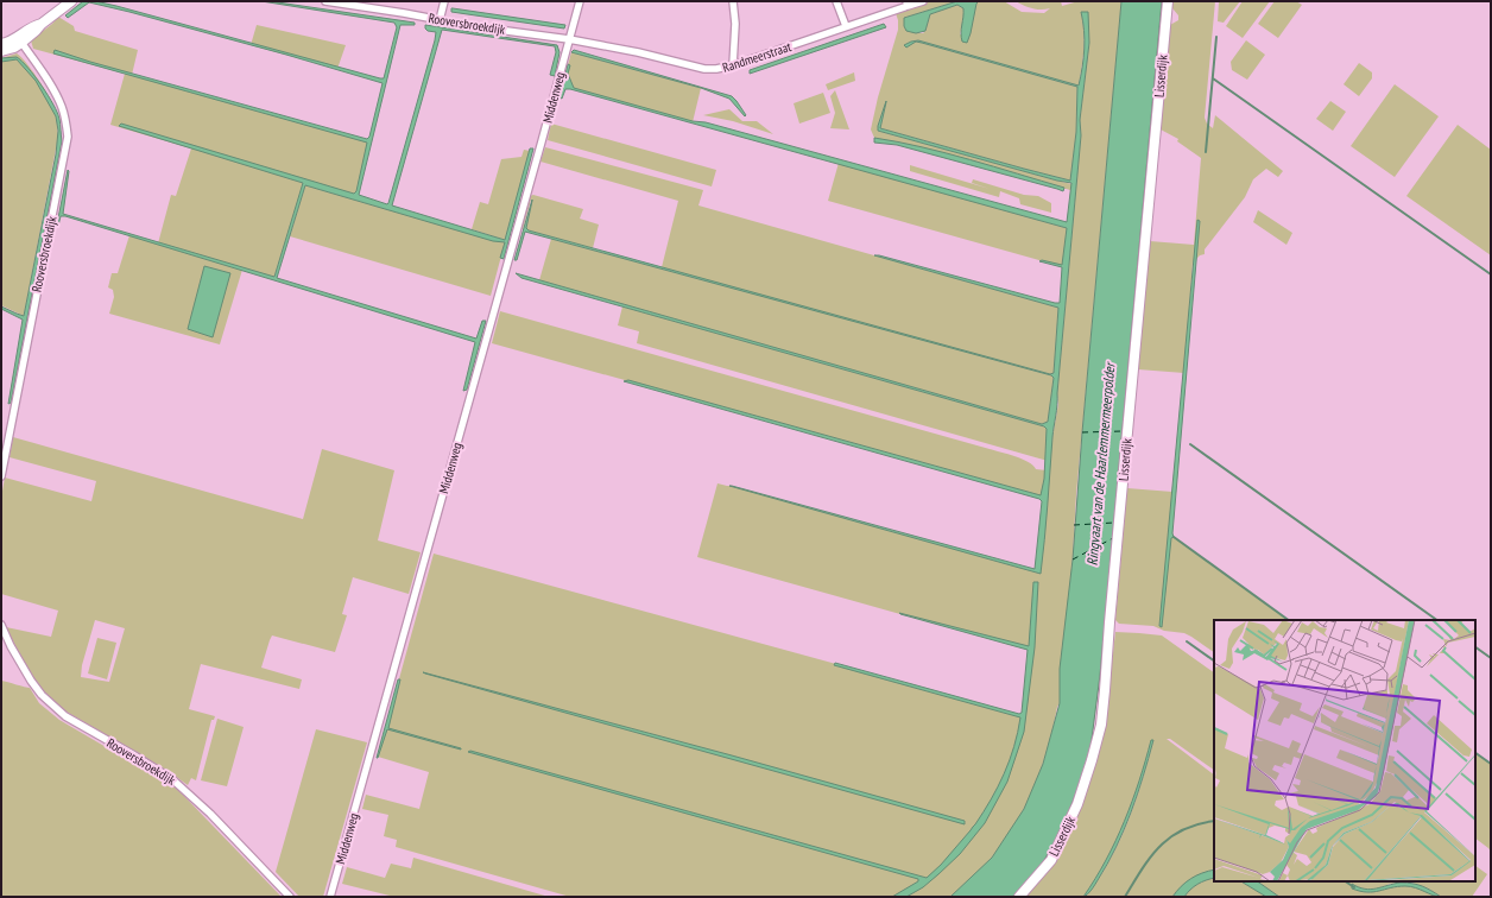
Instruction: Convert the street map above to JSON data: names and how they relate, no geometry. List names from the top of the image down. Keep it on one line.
{"streets":{"street":["Rooversbroekdijk","Randmeerstraat","Lisserdijk","Middenweg"]},"crossings":[["Rooversbroekdijk","Randmeerstraat"],["Rooversbroekdijk","Middenweg"],["Randmeerstraat","Middenweg"]],"water":["Ringvaart van de Haarlemmermeerpolder"]}
